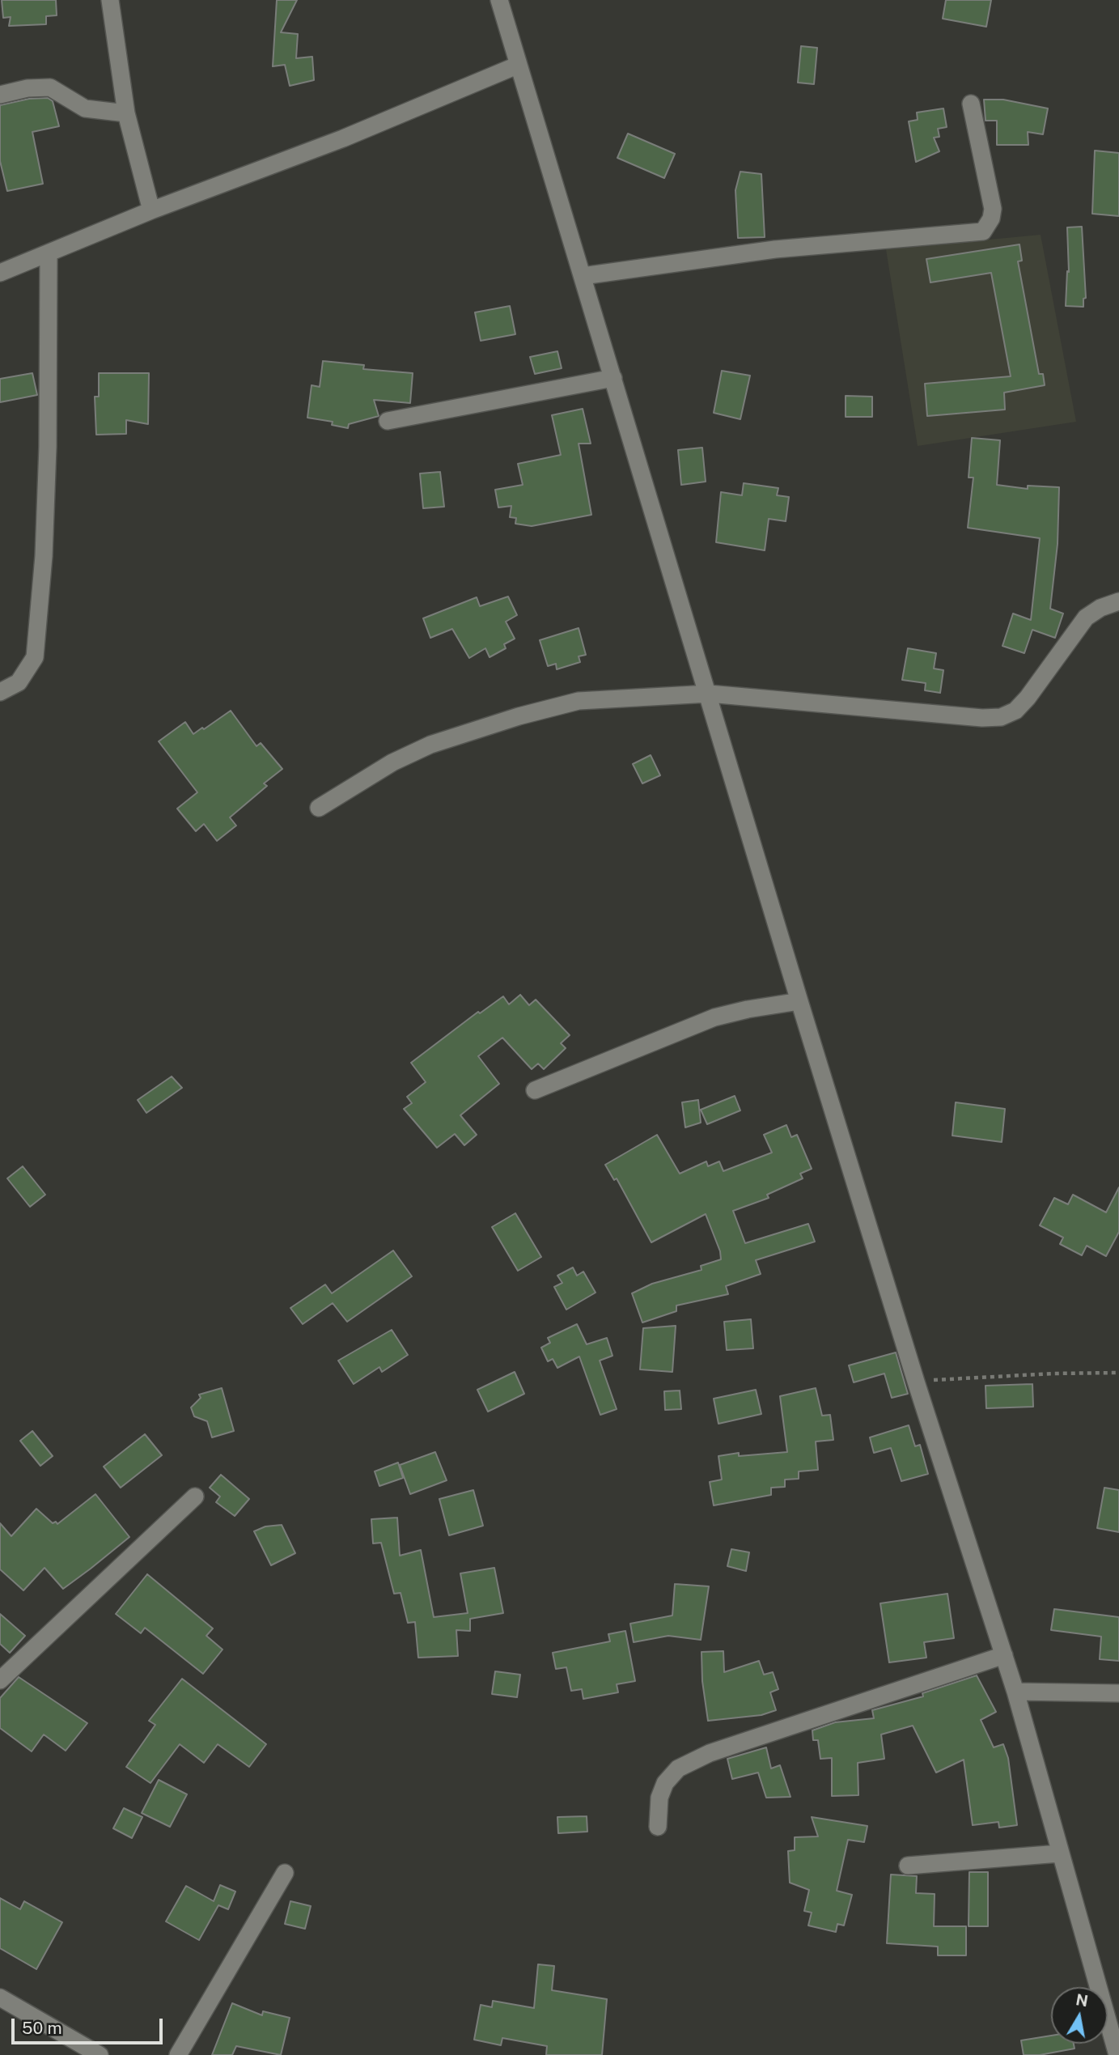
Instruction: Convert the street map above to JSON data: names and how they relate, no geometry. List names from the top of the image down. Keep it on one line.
{"scale_bar":"50 m","north":"top"}
